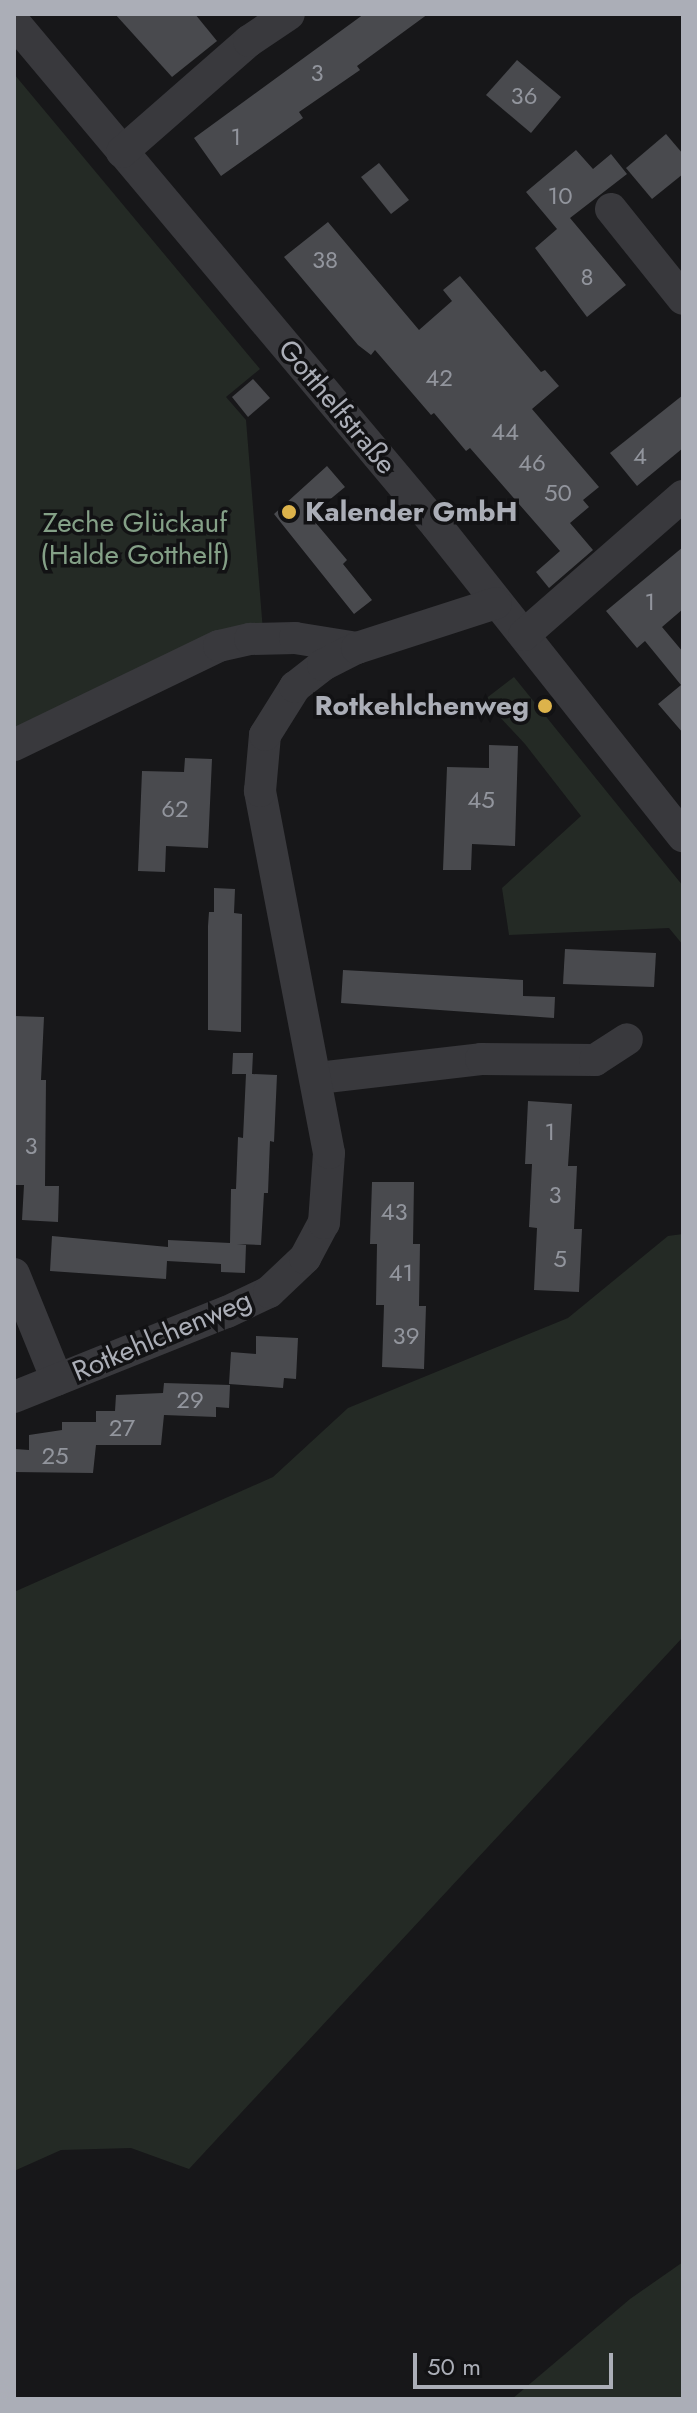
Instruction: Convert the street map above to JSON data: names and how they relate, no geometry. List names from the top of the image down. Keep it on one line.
{"streets":{"street":["Gotthelfstraße","Rotkehlchenweg"]},"crossings":[["Gotthelfstraße","Rotkehlchenweg"]],"parks":["Zeche Glückauf (Halde Gotthelf)"],"places":["Kalender GmbH","Rotkehlchenweg"],"house_numbers":["3","36","1","10","38","8","42","44","4","46","50","1","45","62","1","3","3","43","5","41","39","29","27","25"],"scale_bar":"50 m"}
